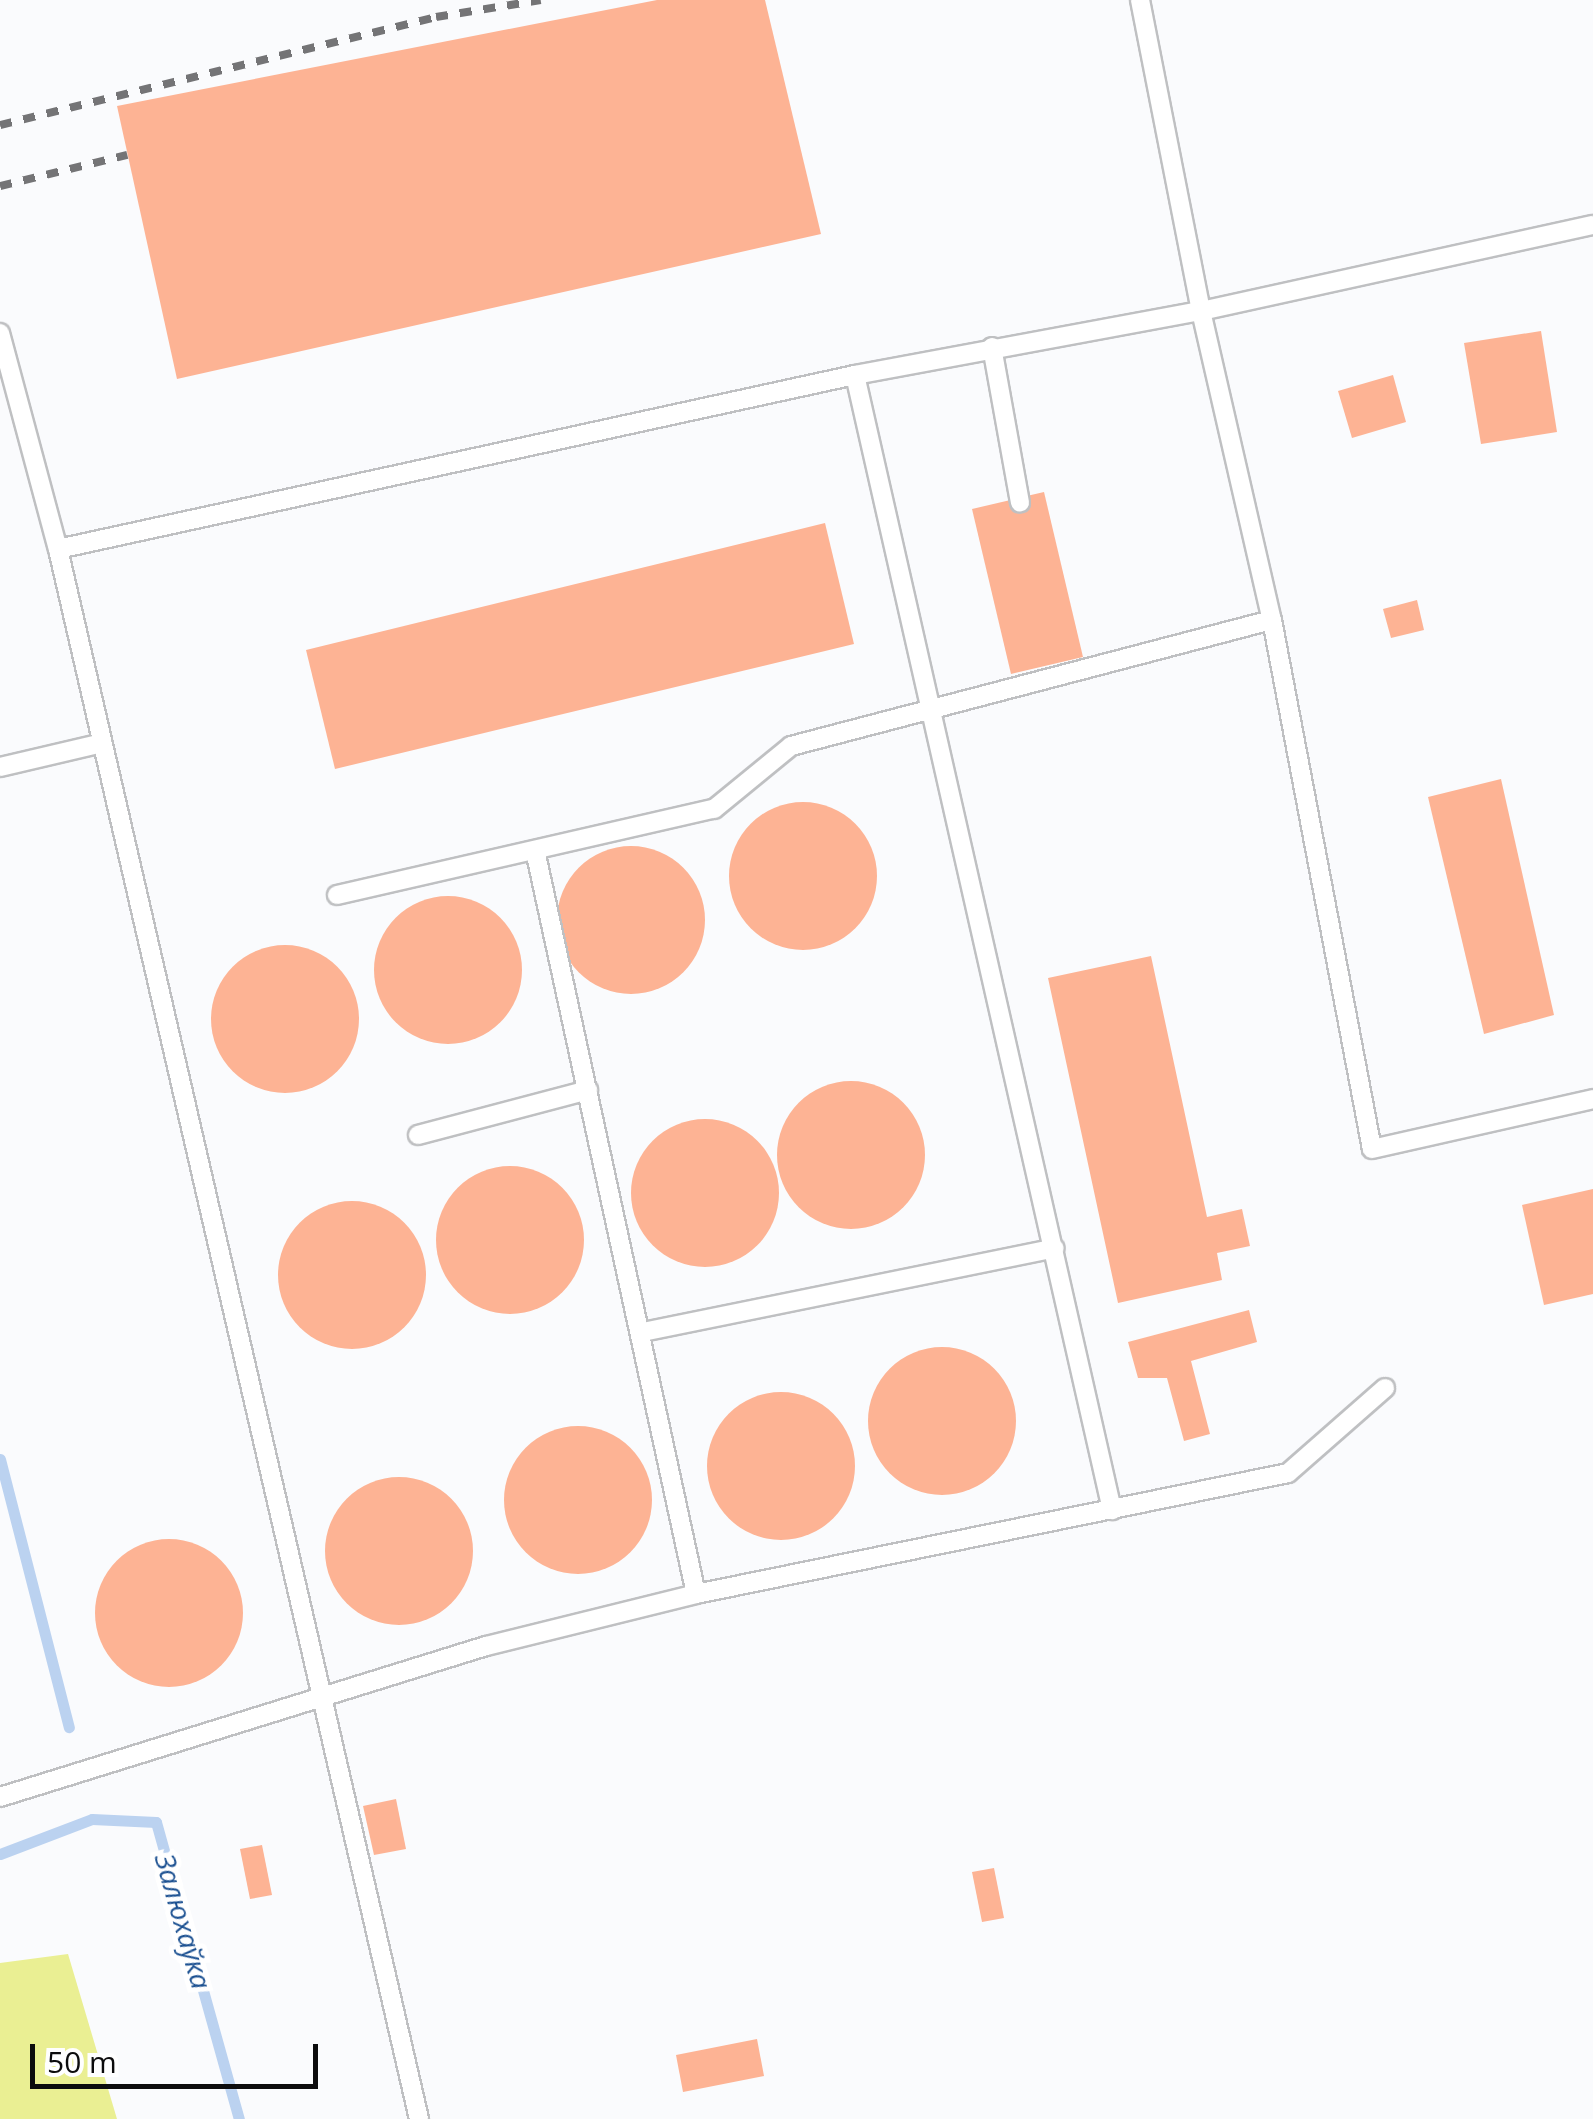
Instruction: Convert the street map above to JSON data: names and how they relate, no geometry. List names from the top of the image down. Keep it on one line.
{"water":["Залюхаўка"],"scale_bar":"50 m"}
